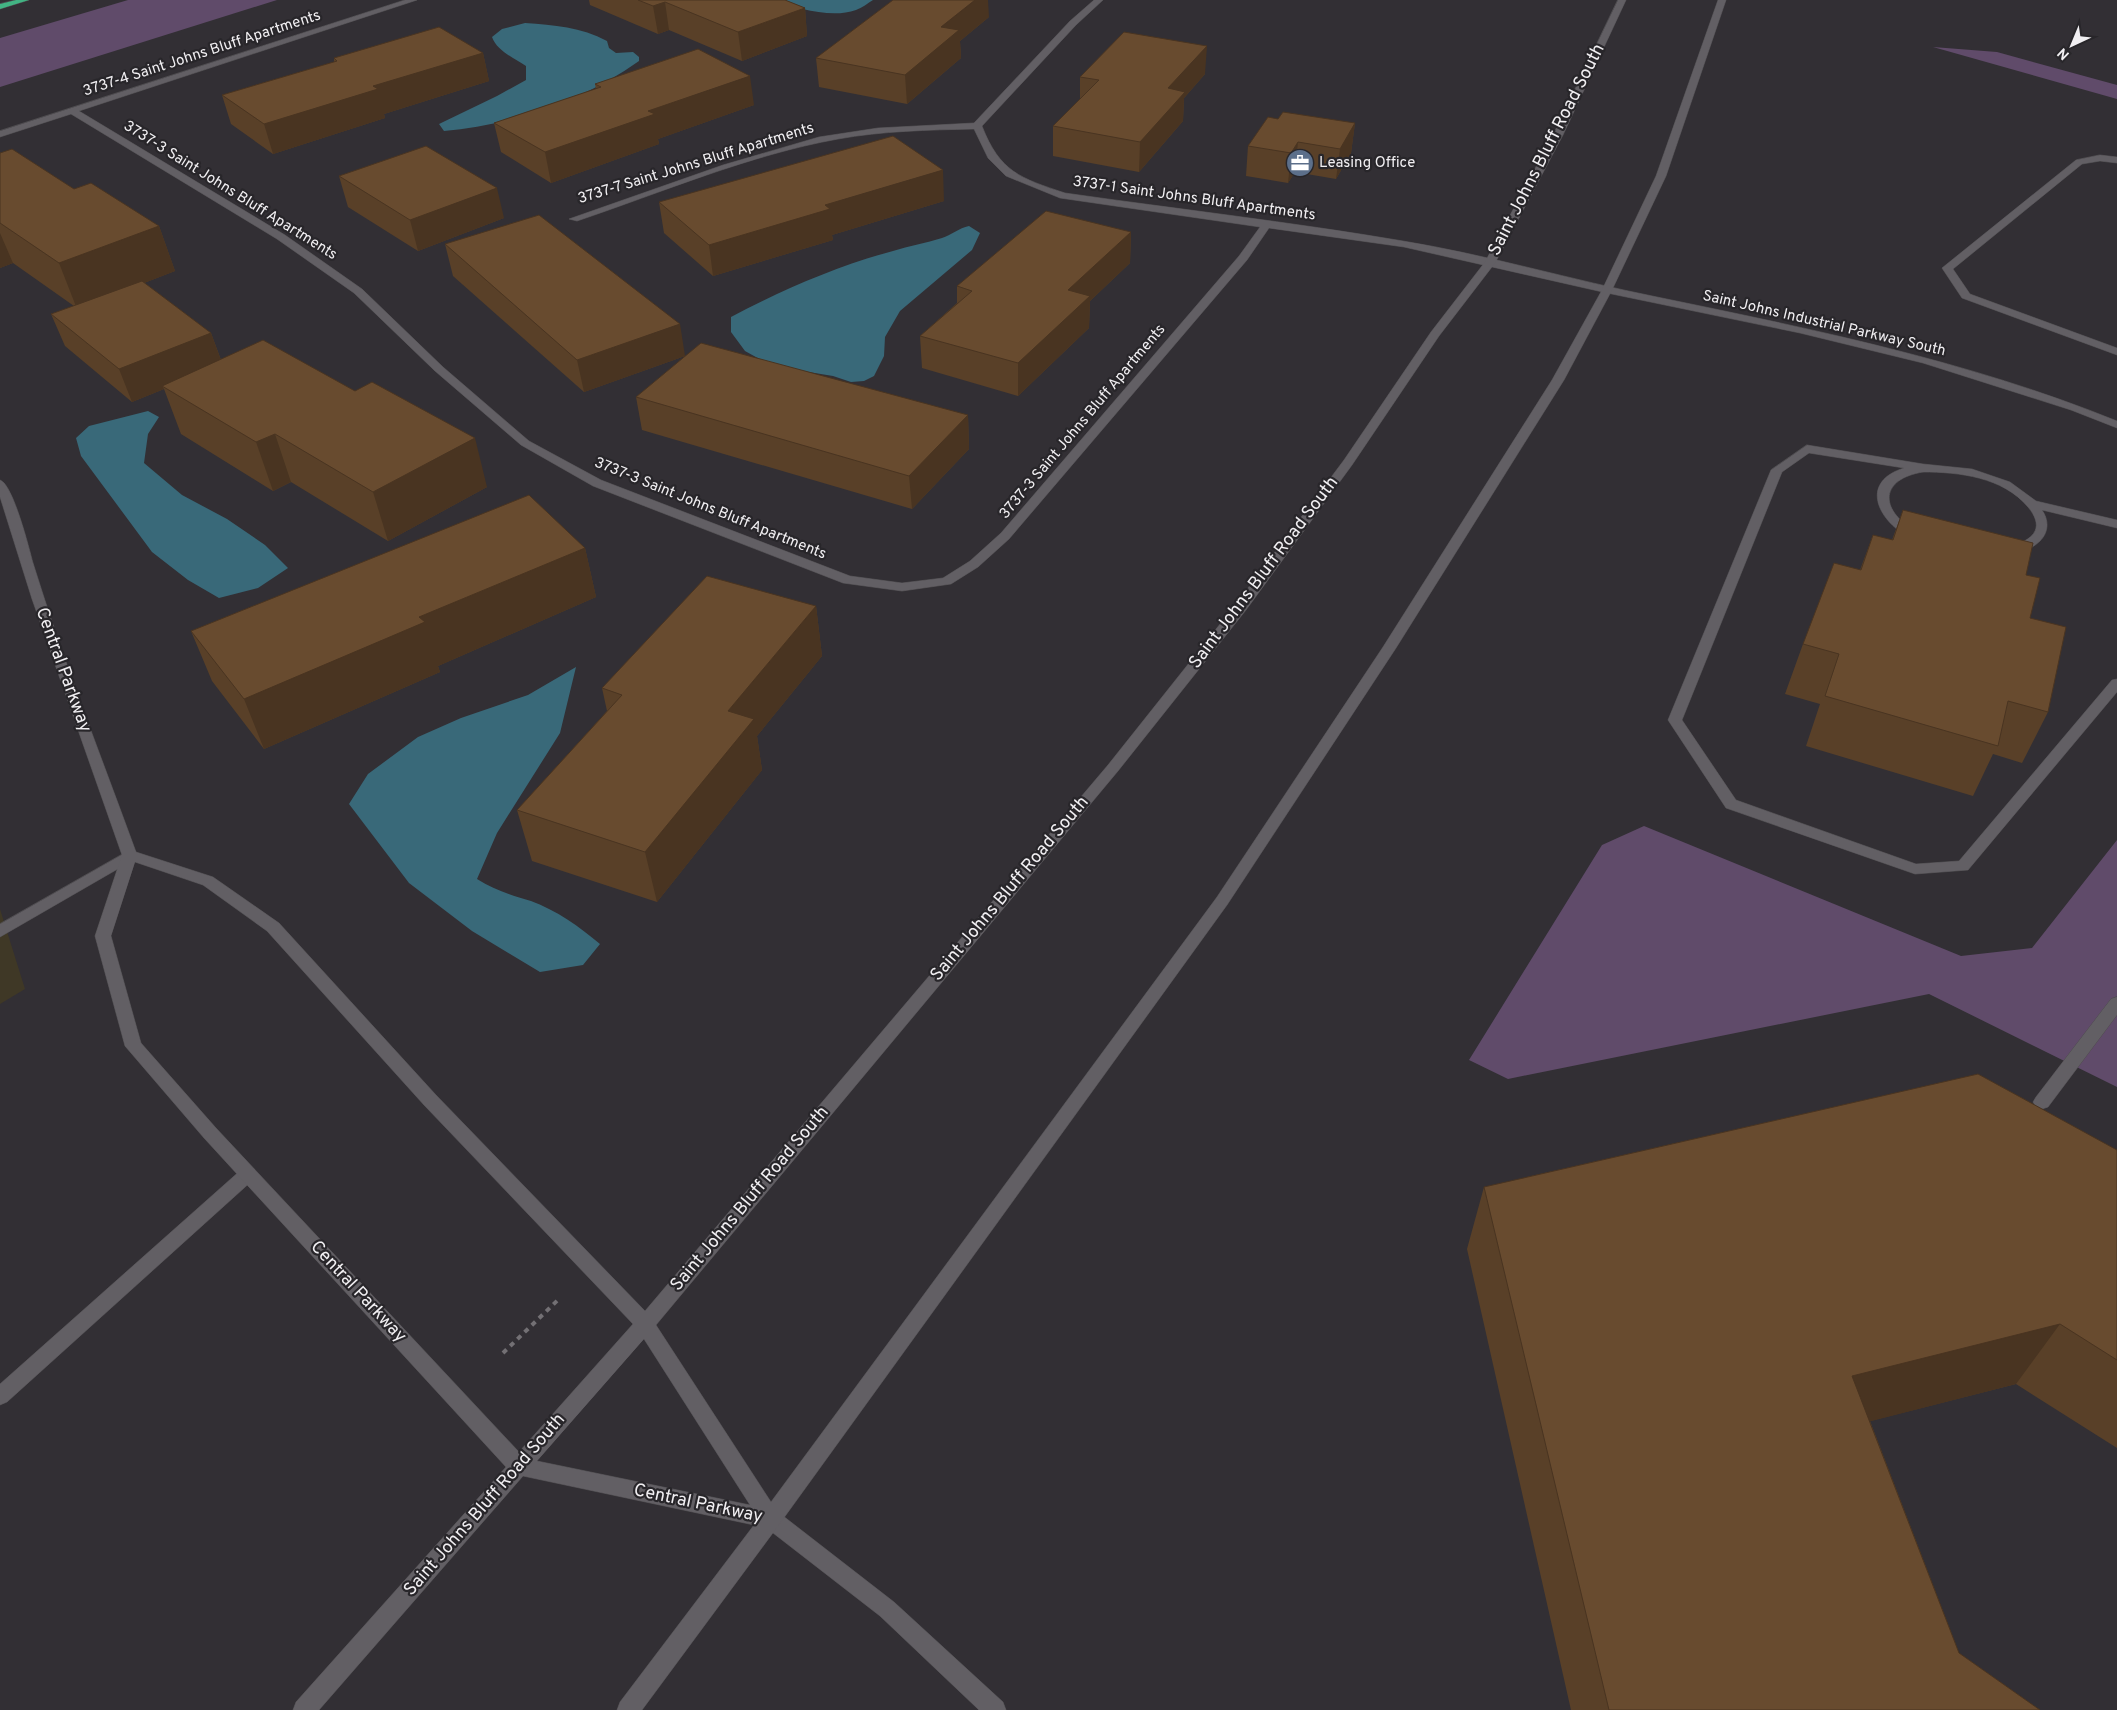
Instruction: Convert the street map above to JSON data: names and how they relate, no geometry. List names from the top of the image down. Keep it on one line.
{"streets":{"street":["3737-4 Saint Johns Bluff Apartments","Saint Johns Bluff Road South","3737-7 Saint Johns Bluff Apartments","3737-3 Saint Johns Bluff Apartments","3737-1 Saint Johns Bluff Apartments","Saint Johns Industrial Parkway South","Central Parkway"]},"crossings":[["3737-4 Saint Johns Bluff Apartments","3737-3 Saint Johns Bluff Apartments"],["Saint Johns Bluff Road South","3737-1 Saint Johns Bluff Apartments"],["Saint Johns Bluff Road South","Central Parkway"],["3737-7 Saint Johns Bluff Apartments","3737-1 Saint Johns Bluff Apartments"],["3737-3 Saint Johns Bluff Apartments","3737-1 Saint Johns Bluff Apartments"],["3737-1 Saint Johns Bluff Apartments","Saint Johns Industrial Parkway South"]],"places":{"office":["Leasing Office"]},"north":"bottom left"}
